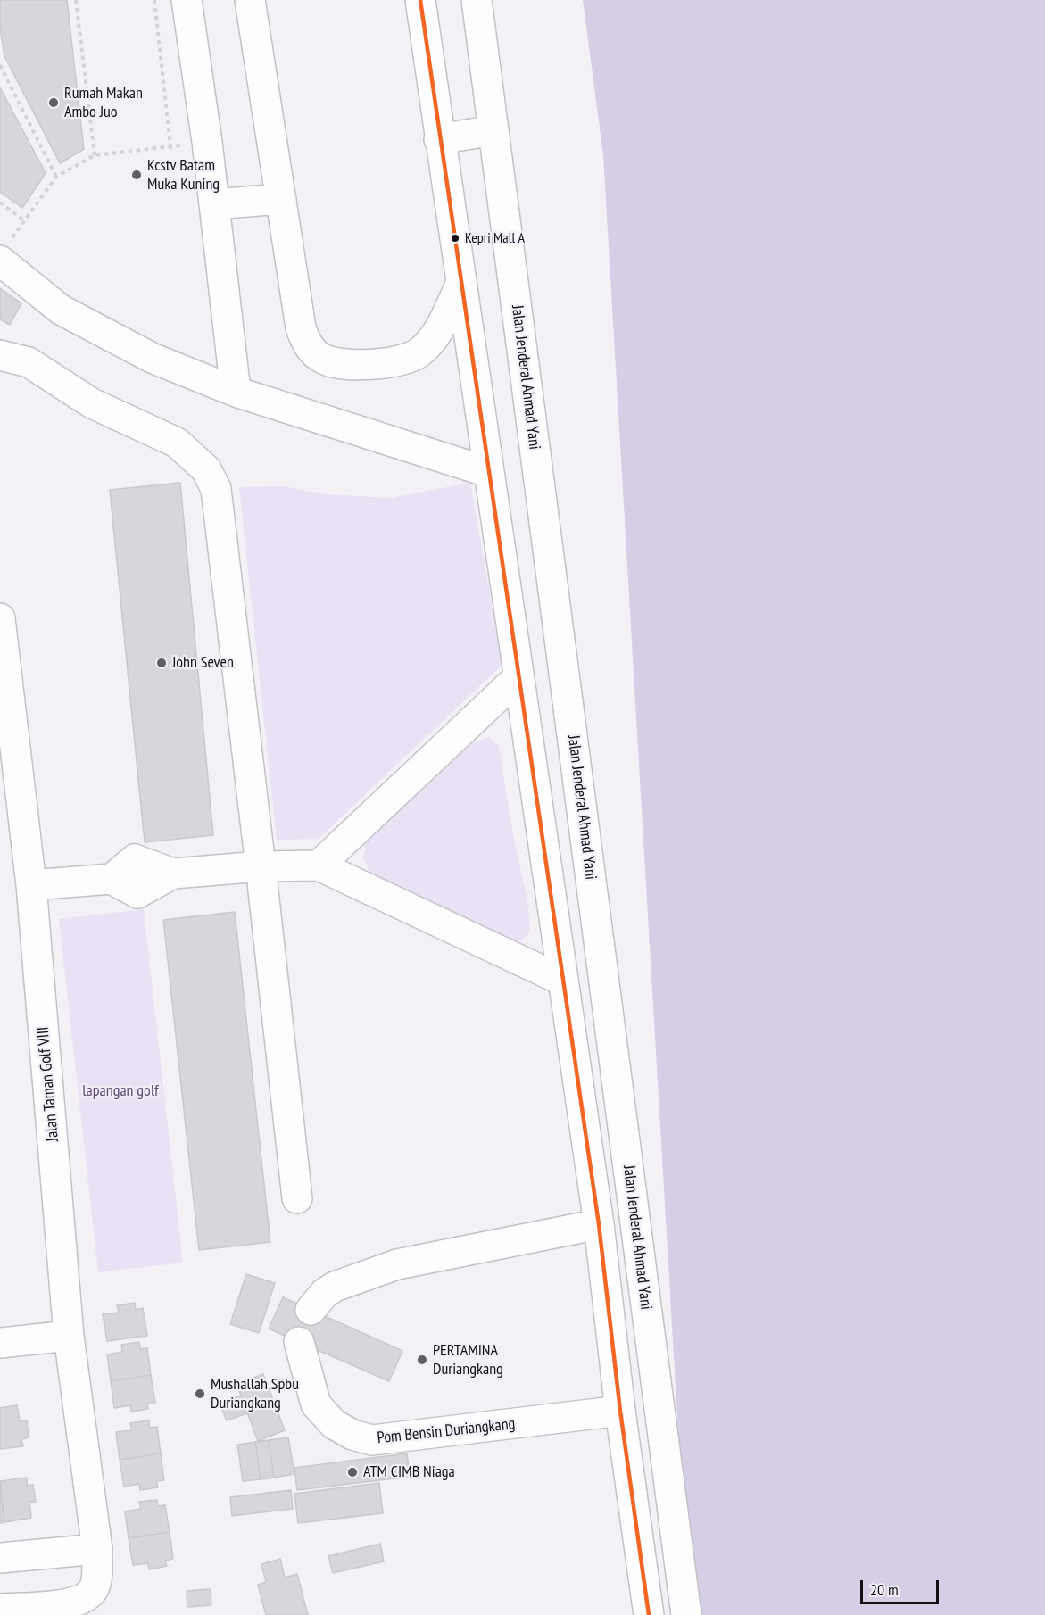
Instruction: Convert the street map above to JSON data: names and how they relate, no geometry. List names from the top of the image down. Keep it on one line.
{"streets":{"main road":["Jalan Jenderal Ahmad Yani","Jalan Taman Golf VIII","Pom Bensin Duriangkang"]},"parks":["lapangan golf"],"places":["Rumah Makan Ambo Juo","Kcstv Batam Muka Kuning","Kepri Mall A","John Seven","PERTAMINA Duriangkang","Mushallah Spbu Duriangkang","ATM CIMB Niaga"],"scale_bar":"20 m"}
